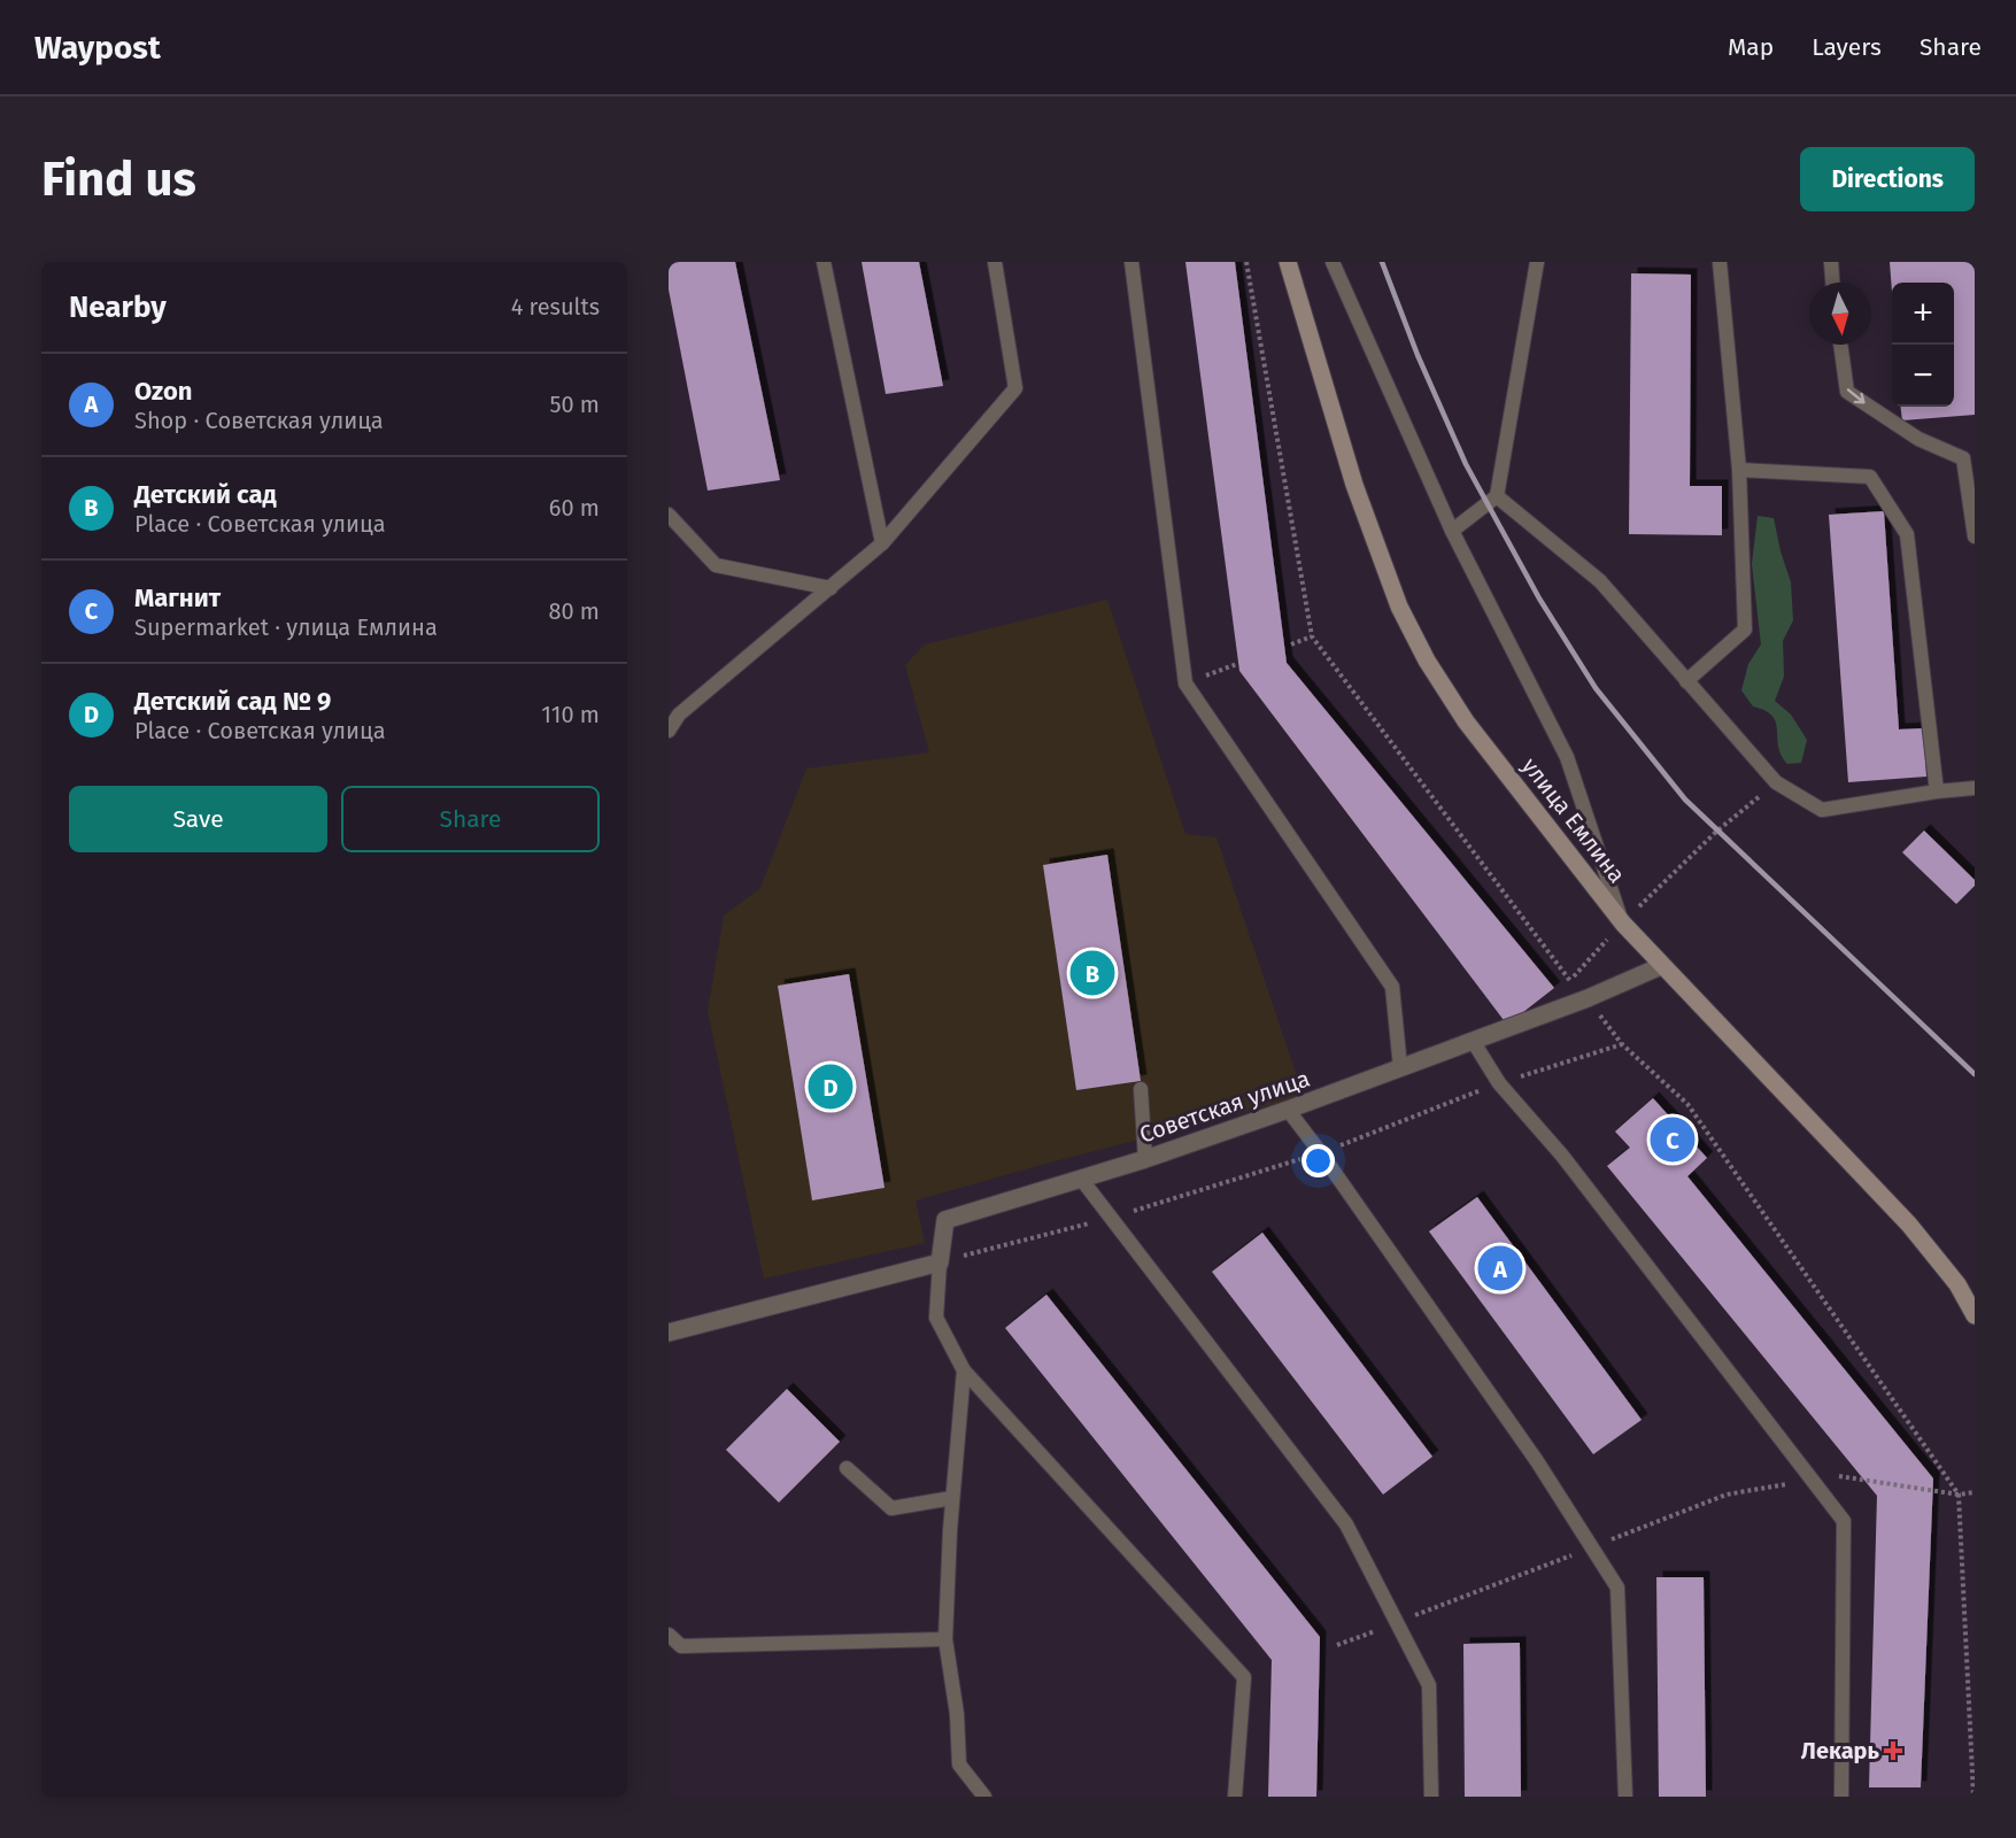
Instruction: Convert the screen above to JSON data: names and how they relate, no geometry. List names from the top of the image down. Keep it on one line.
{"streets":{"street":["улица Емлина","Советская улица"]},"crossings":[["улица Емлина","Советская улица"]],"places":{"health":["Лекарь"]},"north":"bottom","page":{"header":"Waypost","nav":["Map","Layers","Share"],"buttons":["Directions",["Save","Share"]],"title":"Find us","heading":["Nearby","4 results"],"map_buttons":["+","−"],"list":[{"mark":"A","name":"Ozon","note":"Shop · Советская улица","value":"50 m"},{"mark":"B","name":"Детский сад","note":"Place · Советская улица","value":"60 m"},{"mark":"C","name":"Магнит","note":"Supermarket · улица Емлина","value":"80 m"},{"mark":"D","name":"Детский сад № 9","note":"Place · Советская улица","value":"110 m"}],"pins":["B","D","C","A"]}}
